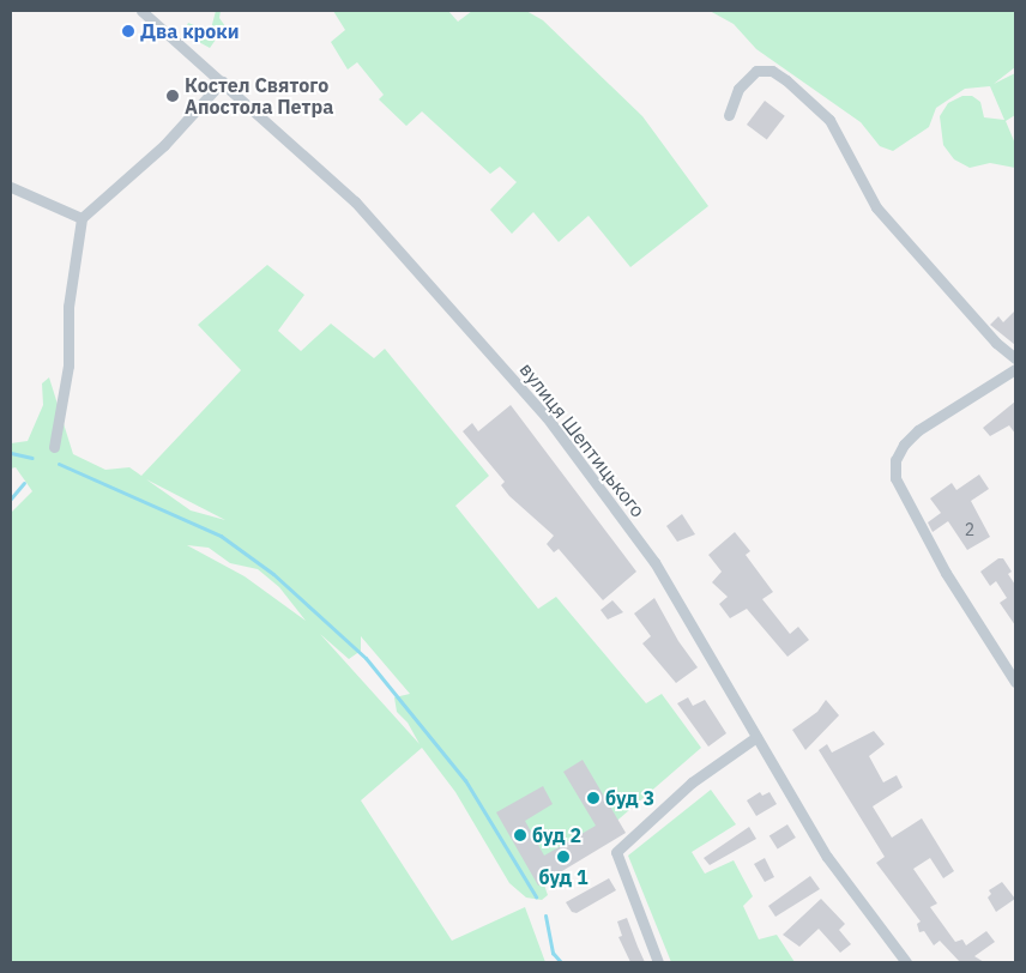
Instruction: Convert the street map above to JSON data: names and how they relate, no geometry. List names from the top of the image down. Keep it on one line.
{"streets":{"street":["вулиця Шептицького"]},"places":["Два кроки","Костел Святого Апостола Петра","буд 3","буд 2","буд 1"],"house_numbers":["2"]}
